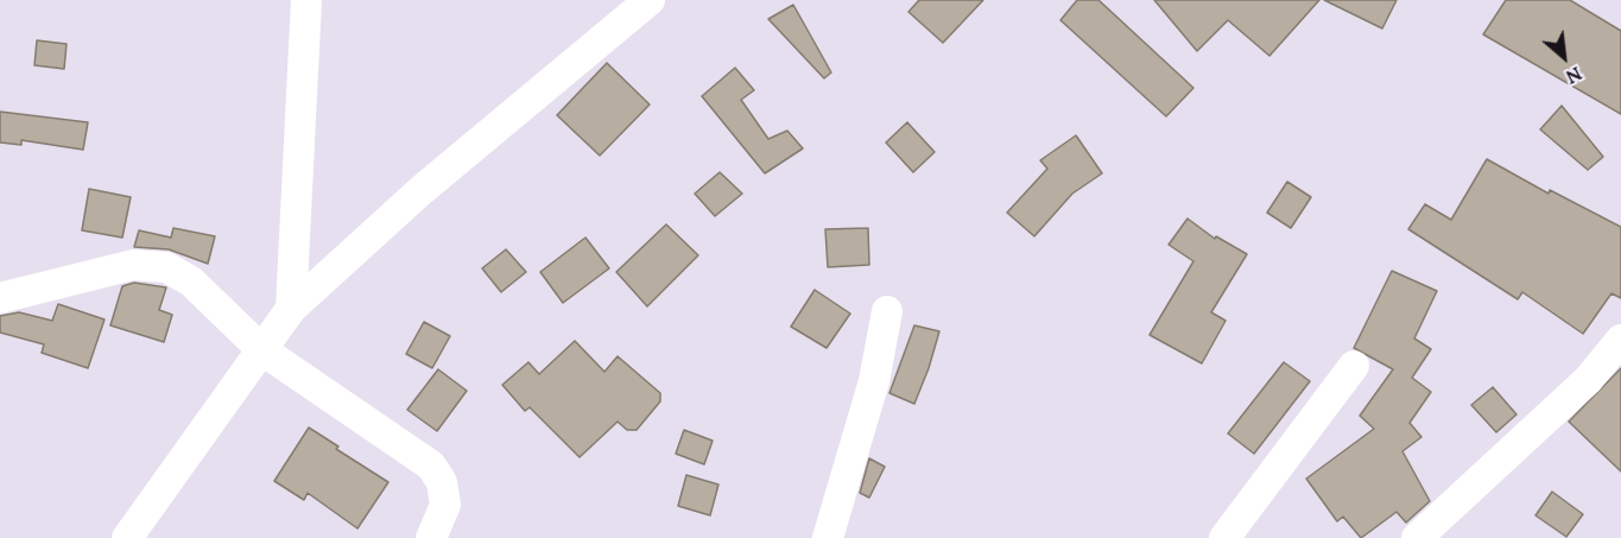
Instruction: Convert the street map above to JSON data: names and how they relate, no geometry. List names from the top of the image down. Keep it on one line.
{"north":"bottom right"}
